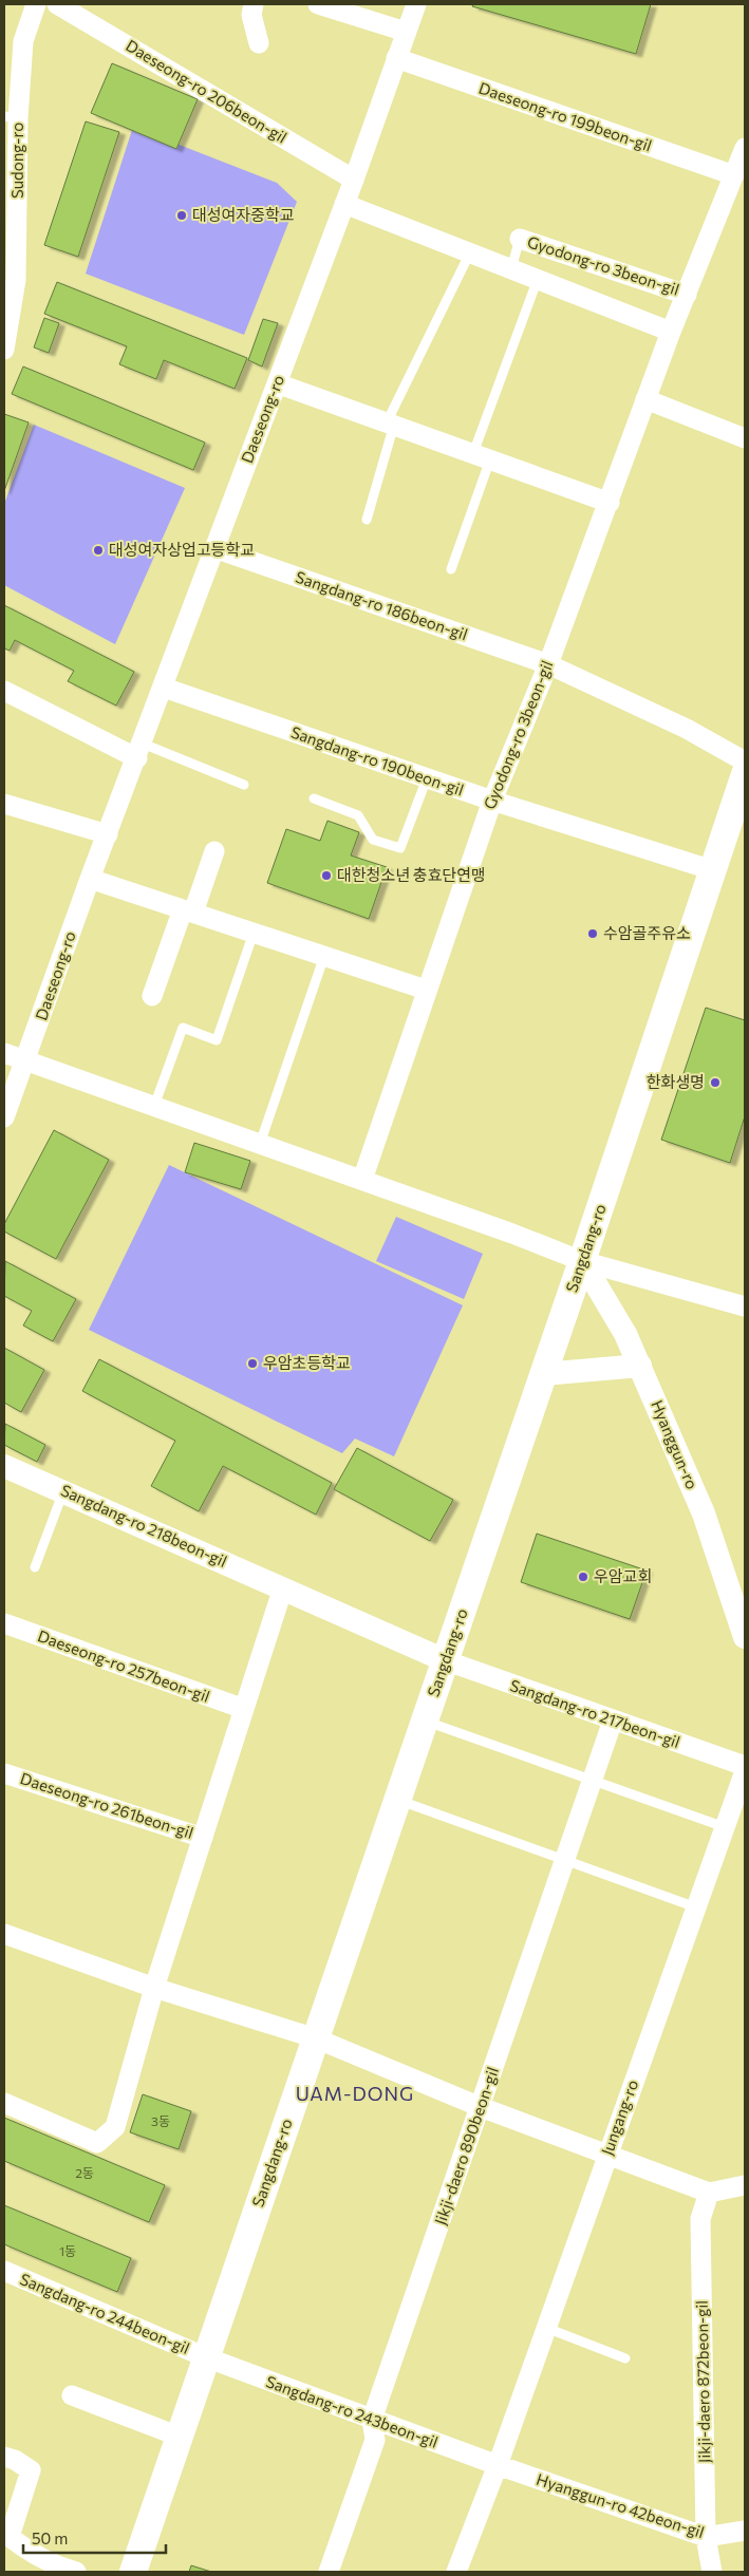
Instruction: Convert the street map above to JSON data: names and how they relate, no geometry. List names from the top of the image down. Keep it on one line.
{"streets":{"main road":["Sangdang-ro"],"street":["Daeseong-ro 206beon-gil","Daeseong-ro 199beon-gil","Sudong-ro","Gyodong-ro 3beon-gil","Daeseong-ro","Sangdang-ro 186beon-gil","Sangdang-ro 190beon-gil","Hyanggun-ro","Sangdang-ro 218beon-gil","Daeseong-ro 257beon-gil","Sangdang-ro 217beon-gil","Daeseong-ro 261beon-gil","Jungang-ro","Jikji-daero 890beon-gil","Sangdang-ro 244beon-gil","Jikji-daero 872beon-gil","Sangdang-ro 243beon-gil","Hyanggun-ro 42beon-gil"]},"crossings":[["Daeseong-ro 206beon-gil","Daeseong-ro"],["Daeseong-ro 199beon-gil","Gyodong-ro 3beon-gil"],["Daeseong-ro 199beon-gil","Daeseong-ro"],["Gyodong-ro 3beon-gil","Sangdang-ro 186beon-gil"],["Gyodong-ro 3beon-gil","Sangdang-ro 190beon-gil"],["Daeseong-ro","Sangdang-ro 186beon-gil"],["Daeseong-ro","Sangdang-ro 190beon-gil"],["Sangdang-ro 190beon-gil","Sangdang-ro"],["Sangdang-ro","Hyanggun-ro"],["Sangdang-ro","Sangdang-ro 218beon-gil"],["Sangdang-ro","Sangdang-ro 217beon-gil"],["Sangdang-ro","Sangdang-ro 244beon-gil"],["Sangdang-ro","Sangdang-ro 243beon-gil"],["Sangdang-ro 218beon-gil","Sangdang-ro 217beon-gil"],["Sangdang-ro 217beon-gil","Jikji-daero 890beon-gil"],["Jungang-ro","Sangdang-ro 243beon-gil"],["Jungang-ro","Hyanggun-ro 42beon-gil"],["Jikji-daero 890beon-gil","Sangdang-ro 243beon-gil"],["Sangdang-ro 244beon-gil","Sangdang-ro 243beon-gil"],["Jikji-daero 872beon-gil","Hyanggun-ro 42beon-gil"],["Sangdang-ro 243beon-gil","Hyanggun-ro 42beon-gil"]],"districts":["UAM-DONG"],"places":["대성여자중학교","대성여자상업고등학교","대한청소년 충효단연맹","수암골주유소","한화생명","우암초등학교","우암교회"],"house_numbers":["3동","2동","1동"],"scale_bar":"50 m"}
